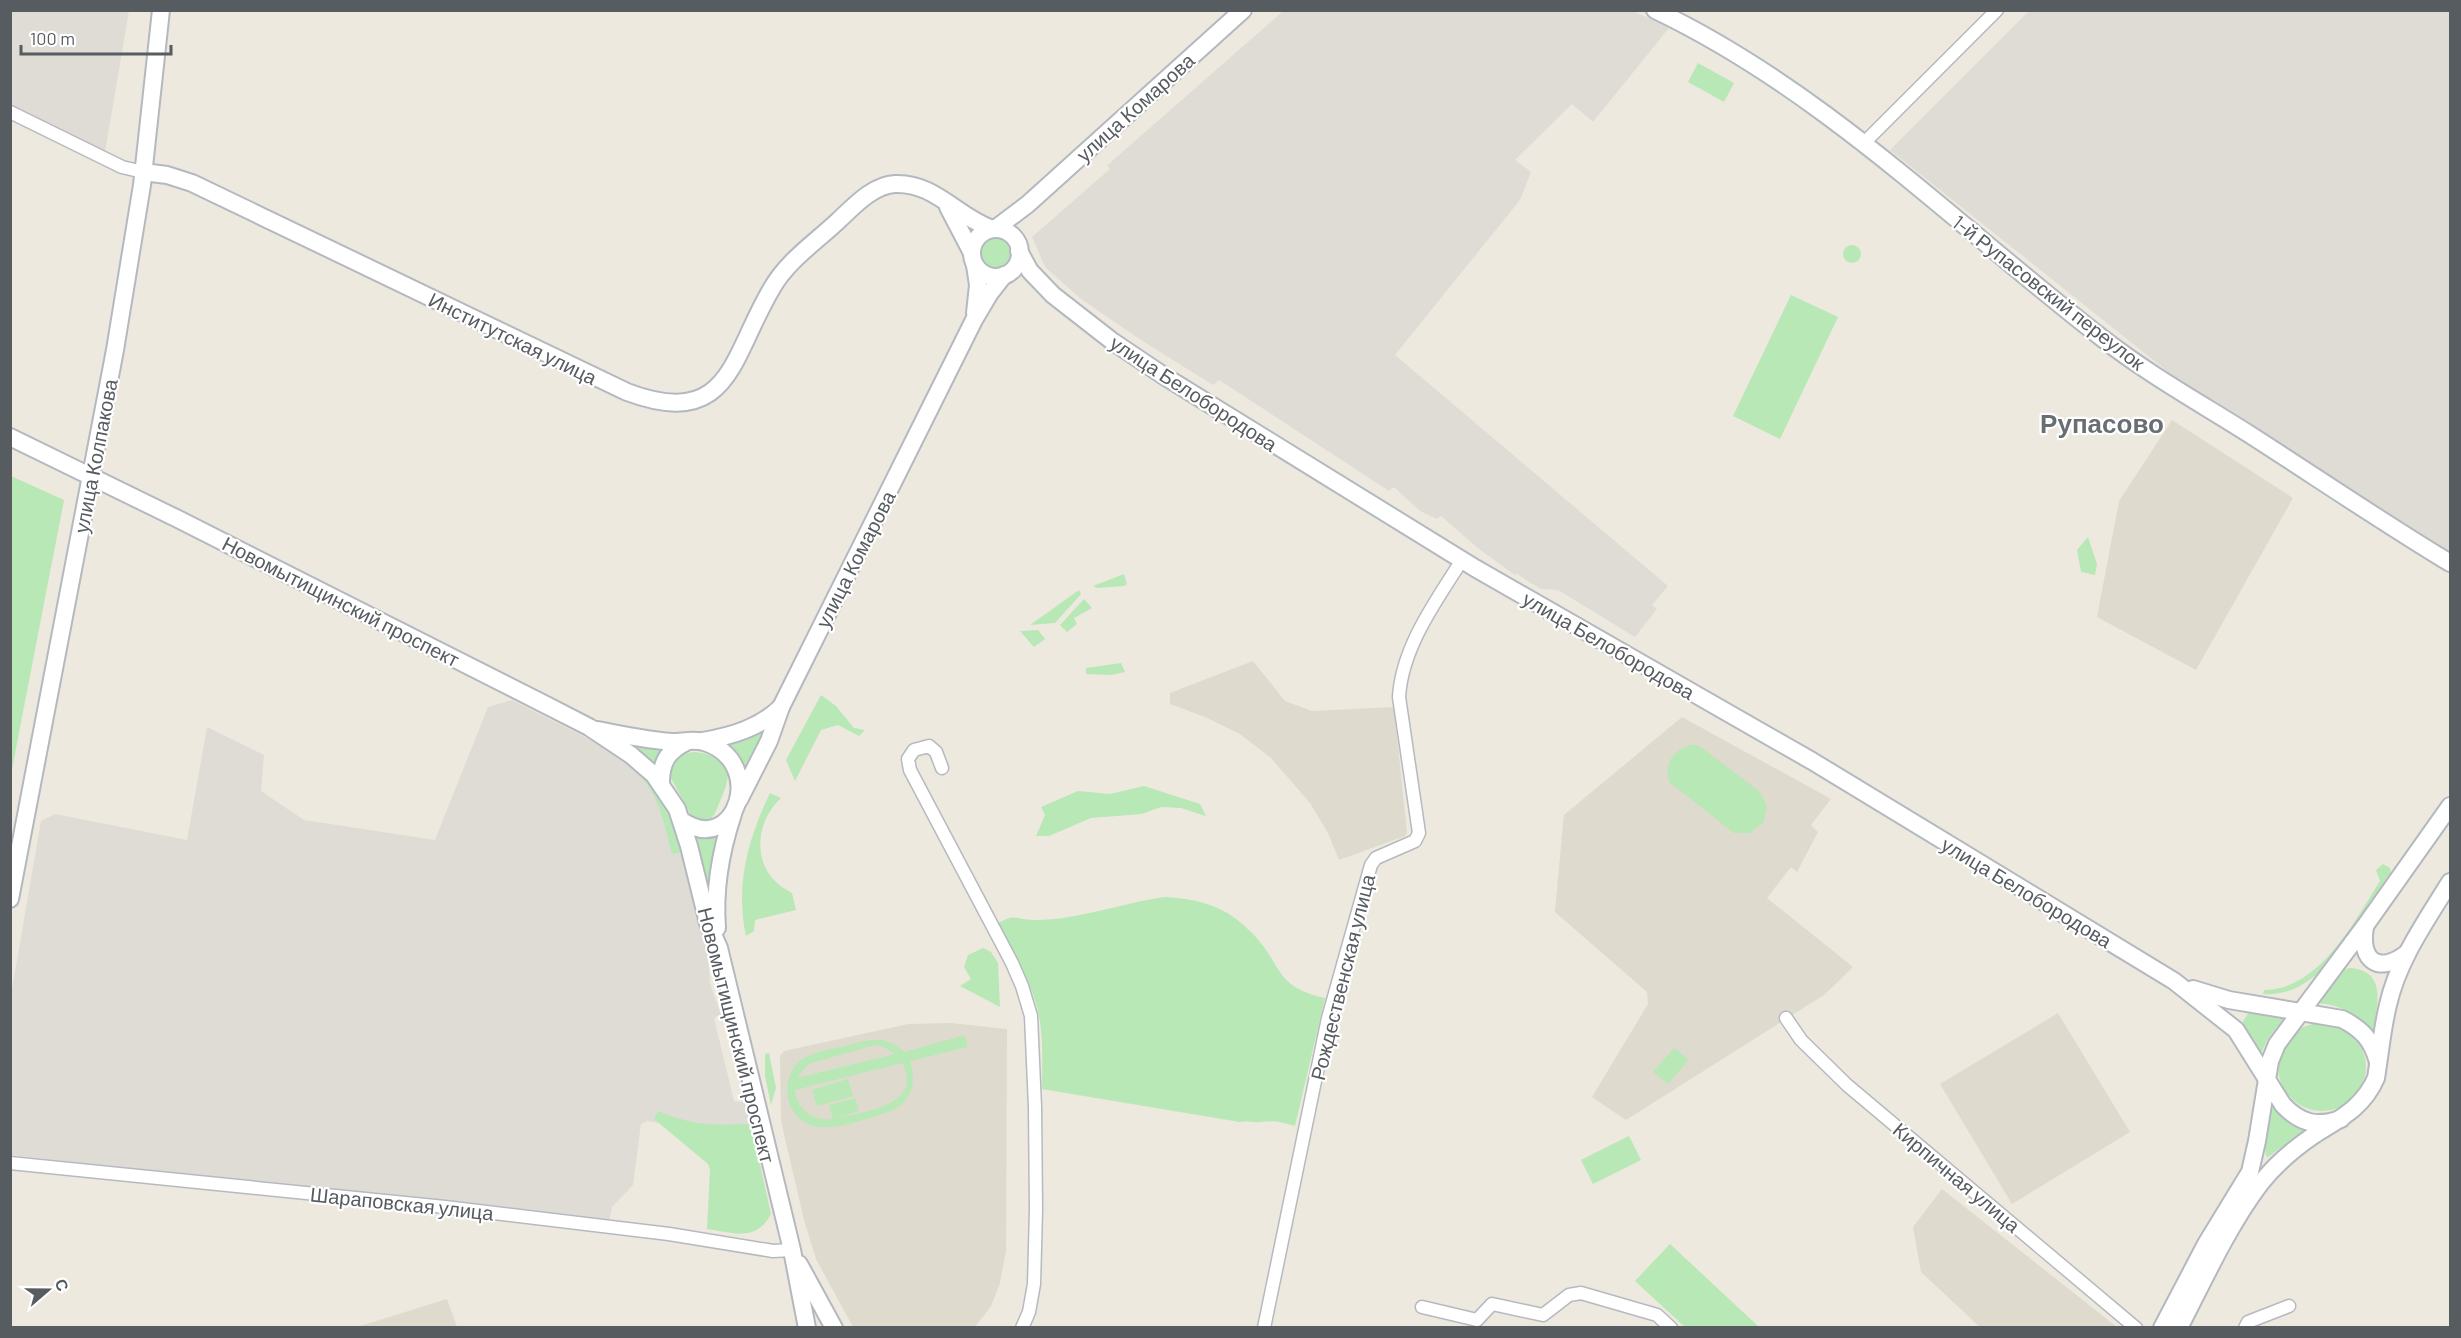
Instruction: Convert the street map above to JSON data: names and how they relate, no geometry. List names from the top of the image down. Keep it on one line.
{"streets":{"street":["улица Комарова","1-й Рупасовский переулок","Институтская улица","улица Белобородова","улица Колпакова","Новомытищинский проспект","Рождественская улица","Кирпичная улица","Шараповская улица"]},"crossings":[["улица Комарова","Институтская улица"],["улица Комарова","улица Белобородова"],["улица Комарова","Новомытищинский проспект"],["Институтская улица","улица Белобородова"],["Институтская улица","улица Колпакова"],["улица Белобородова","Рождественская улица"],["улица Колпакова","Новомытищинский проспект"],["Новомытищинский проспект","Шараповская улица"]],"districts":["Рупасово"],"scale_bar":"100 m","north":"right"}
